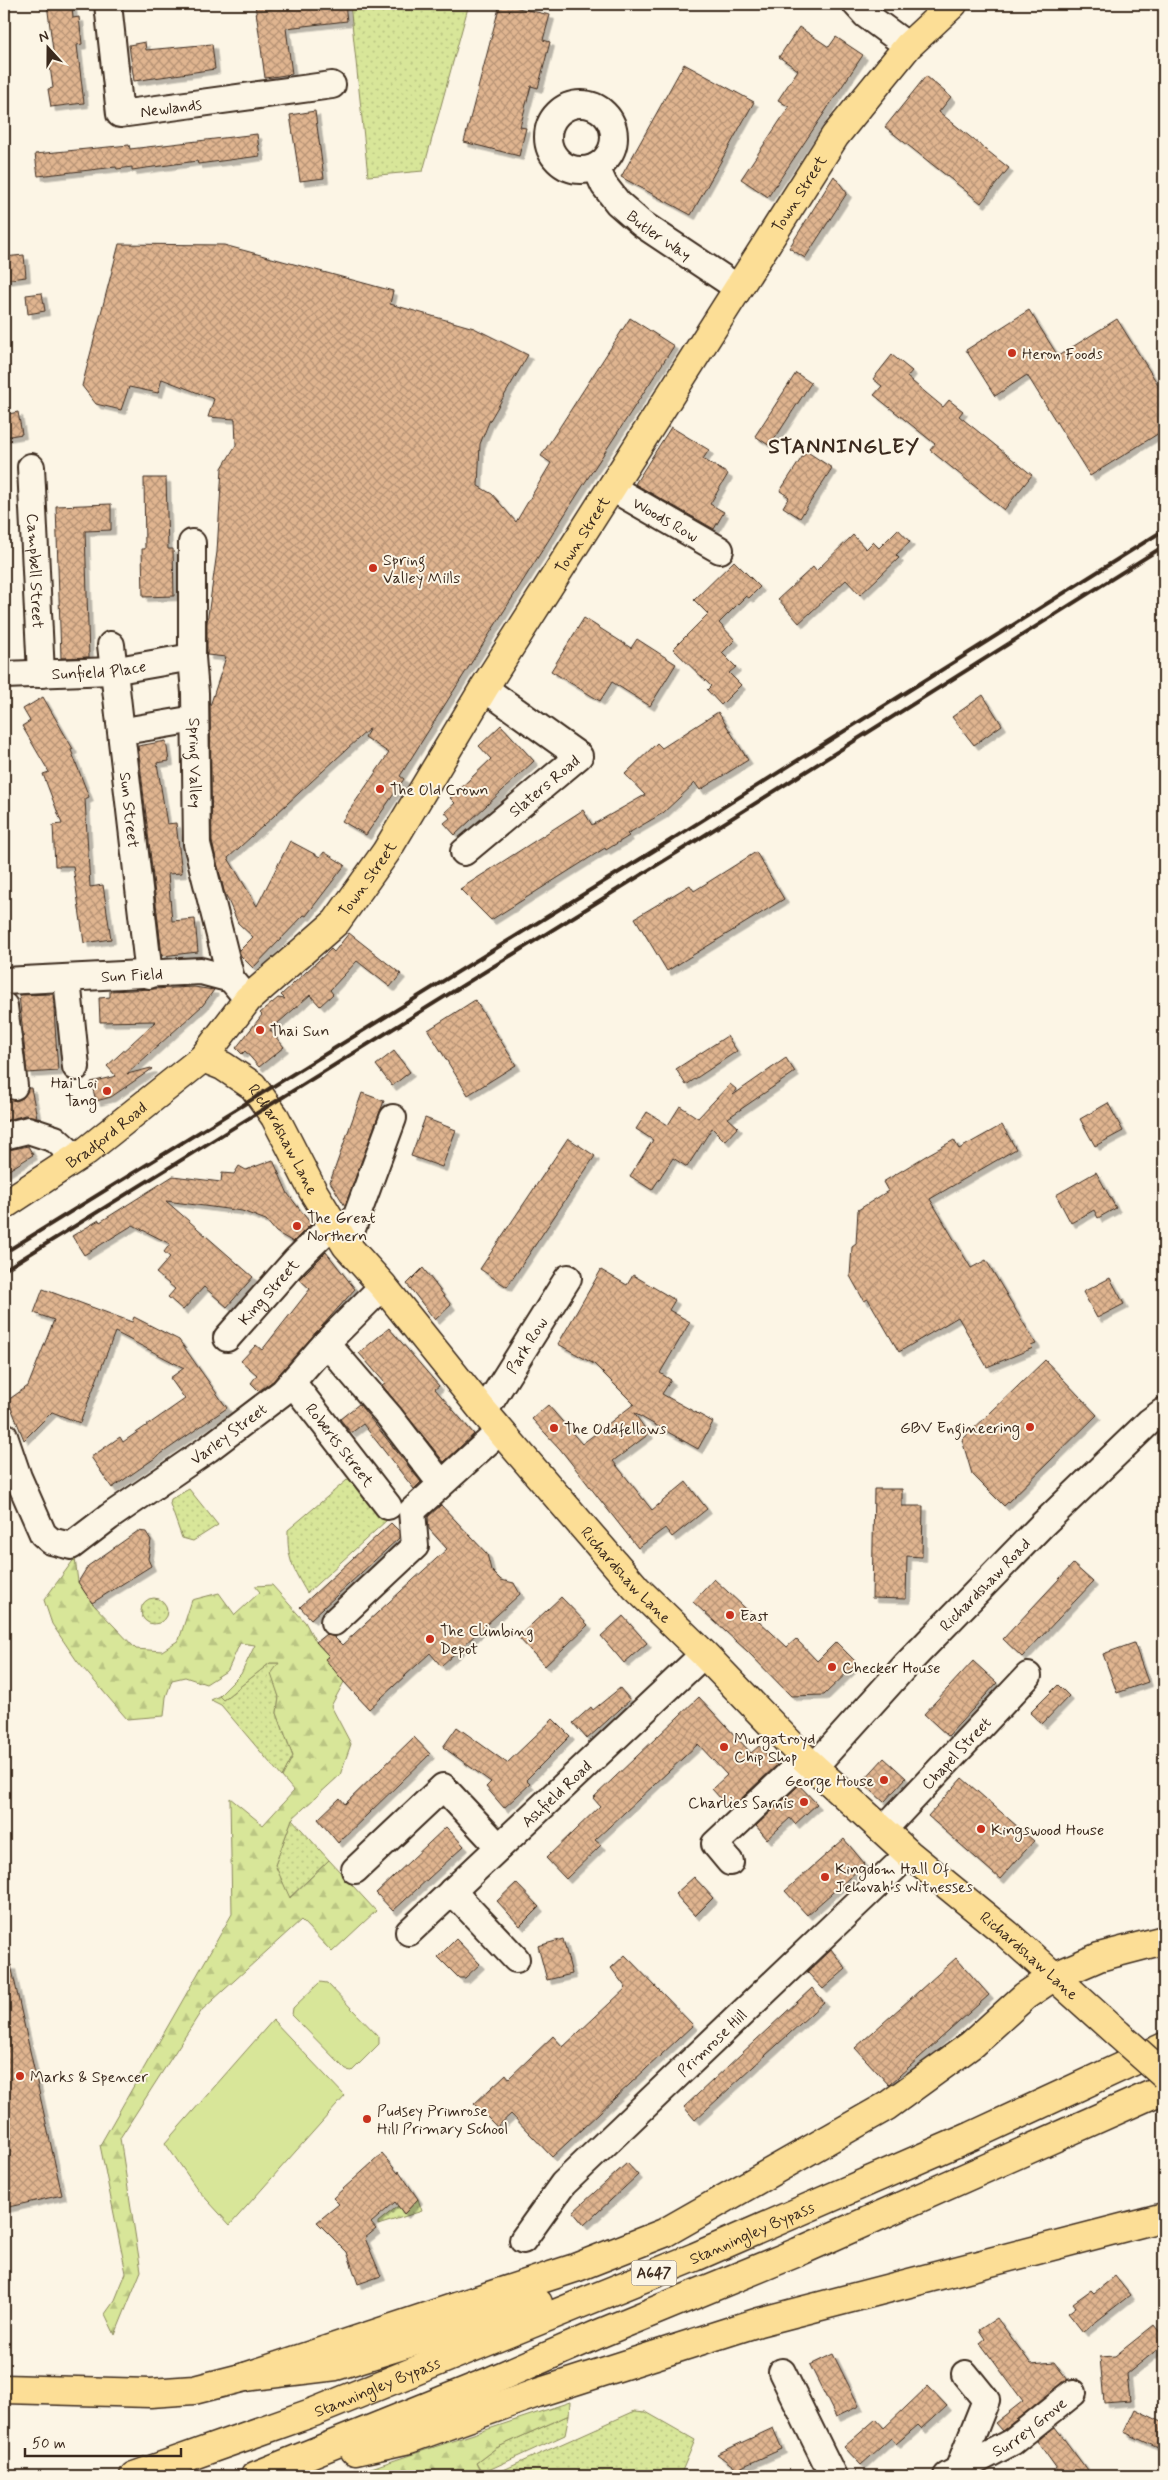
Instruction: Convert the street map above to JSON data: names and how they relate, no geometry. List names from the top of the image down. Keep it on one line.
{"streets":{"main road":["Town Street","Bradford Road","Richardshaw Lane","Stanningley Bypass","A647"],"street":["Newlands","Butler Way","Woods Row","Campbell Street","Sunfield Place","Spring Valley","Slaters Road","Sun Street","Sun Field","King Street","Park Row","Varley Street","Roberts Street","Richardshaw Road","Chapel Street","Ashfield Road","Primrose Hill","Surrey Grove"]},"crossings":[["Town Street","Butler Way"],["Town Street","Woods Row"],["Town Street","Spring Valley"],["Town Street","Slaters Road"],["Town Street","Sun Field"],["Town Street","Bradford Road"],["Town Street","Richardshaw Lane"],["Campbell Street","Sunfield Place"],["Sunfield Place","Spring Valley"],["Sunfield Place","Sun Street"],["Spring Valley","Sun Field"],["Sun Street","Sun Field"],["Bradford Road","Richardshaw Lane"],["Richardshaw Lane","King Street"],["Richardshaw Lane","Park Row"],["Richardshaw Lane","Varley Street"],["Richardshaw Lane","Richardshaw Road"],["Richardshaw Lane","Chapel Street"],["Richardshaw Lane","Ashfield Road"],["Richardshaw Lane","Primrose Hill"],["Varley Street","Roberts Street"],["Stanningley Bypass","A647"]],"districts":["STANNINGLEY"],"places":["Heron Foods","Spring Valley Mills","The Old Crown","Thai Sun","Hai Loi Tang","The Great Northern","GBV Engineering","The Oddfellows","East","The Climbing Depot","Checker House","Murgatroyd Chip Shop","George House","Charlies Sarnis","Kingswood House","Kingdom Hall Of Jehovah's Witnesses","Marks & Spencer","Pudsey Primrose Hill Primary School"],"scale_bar":"50 m","north":"top"}
